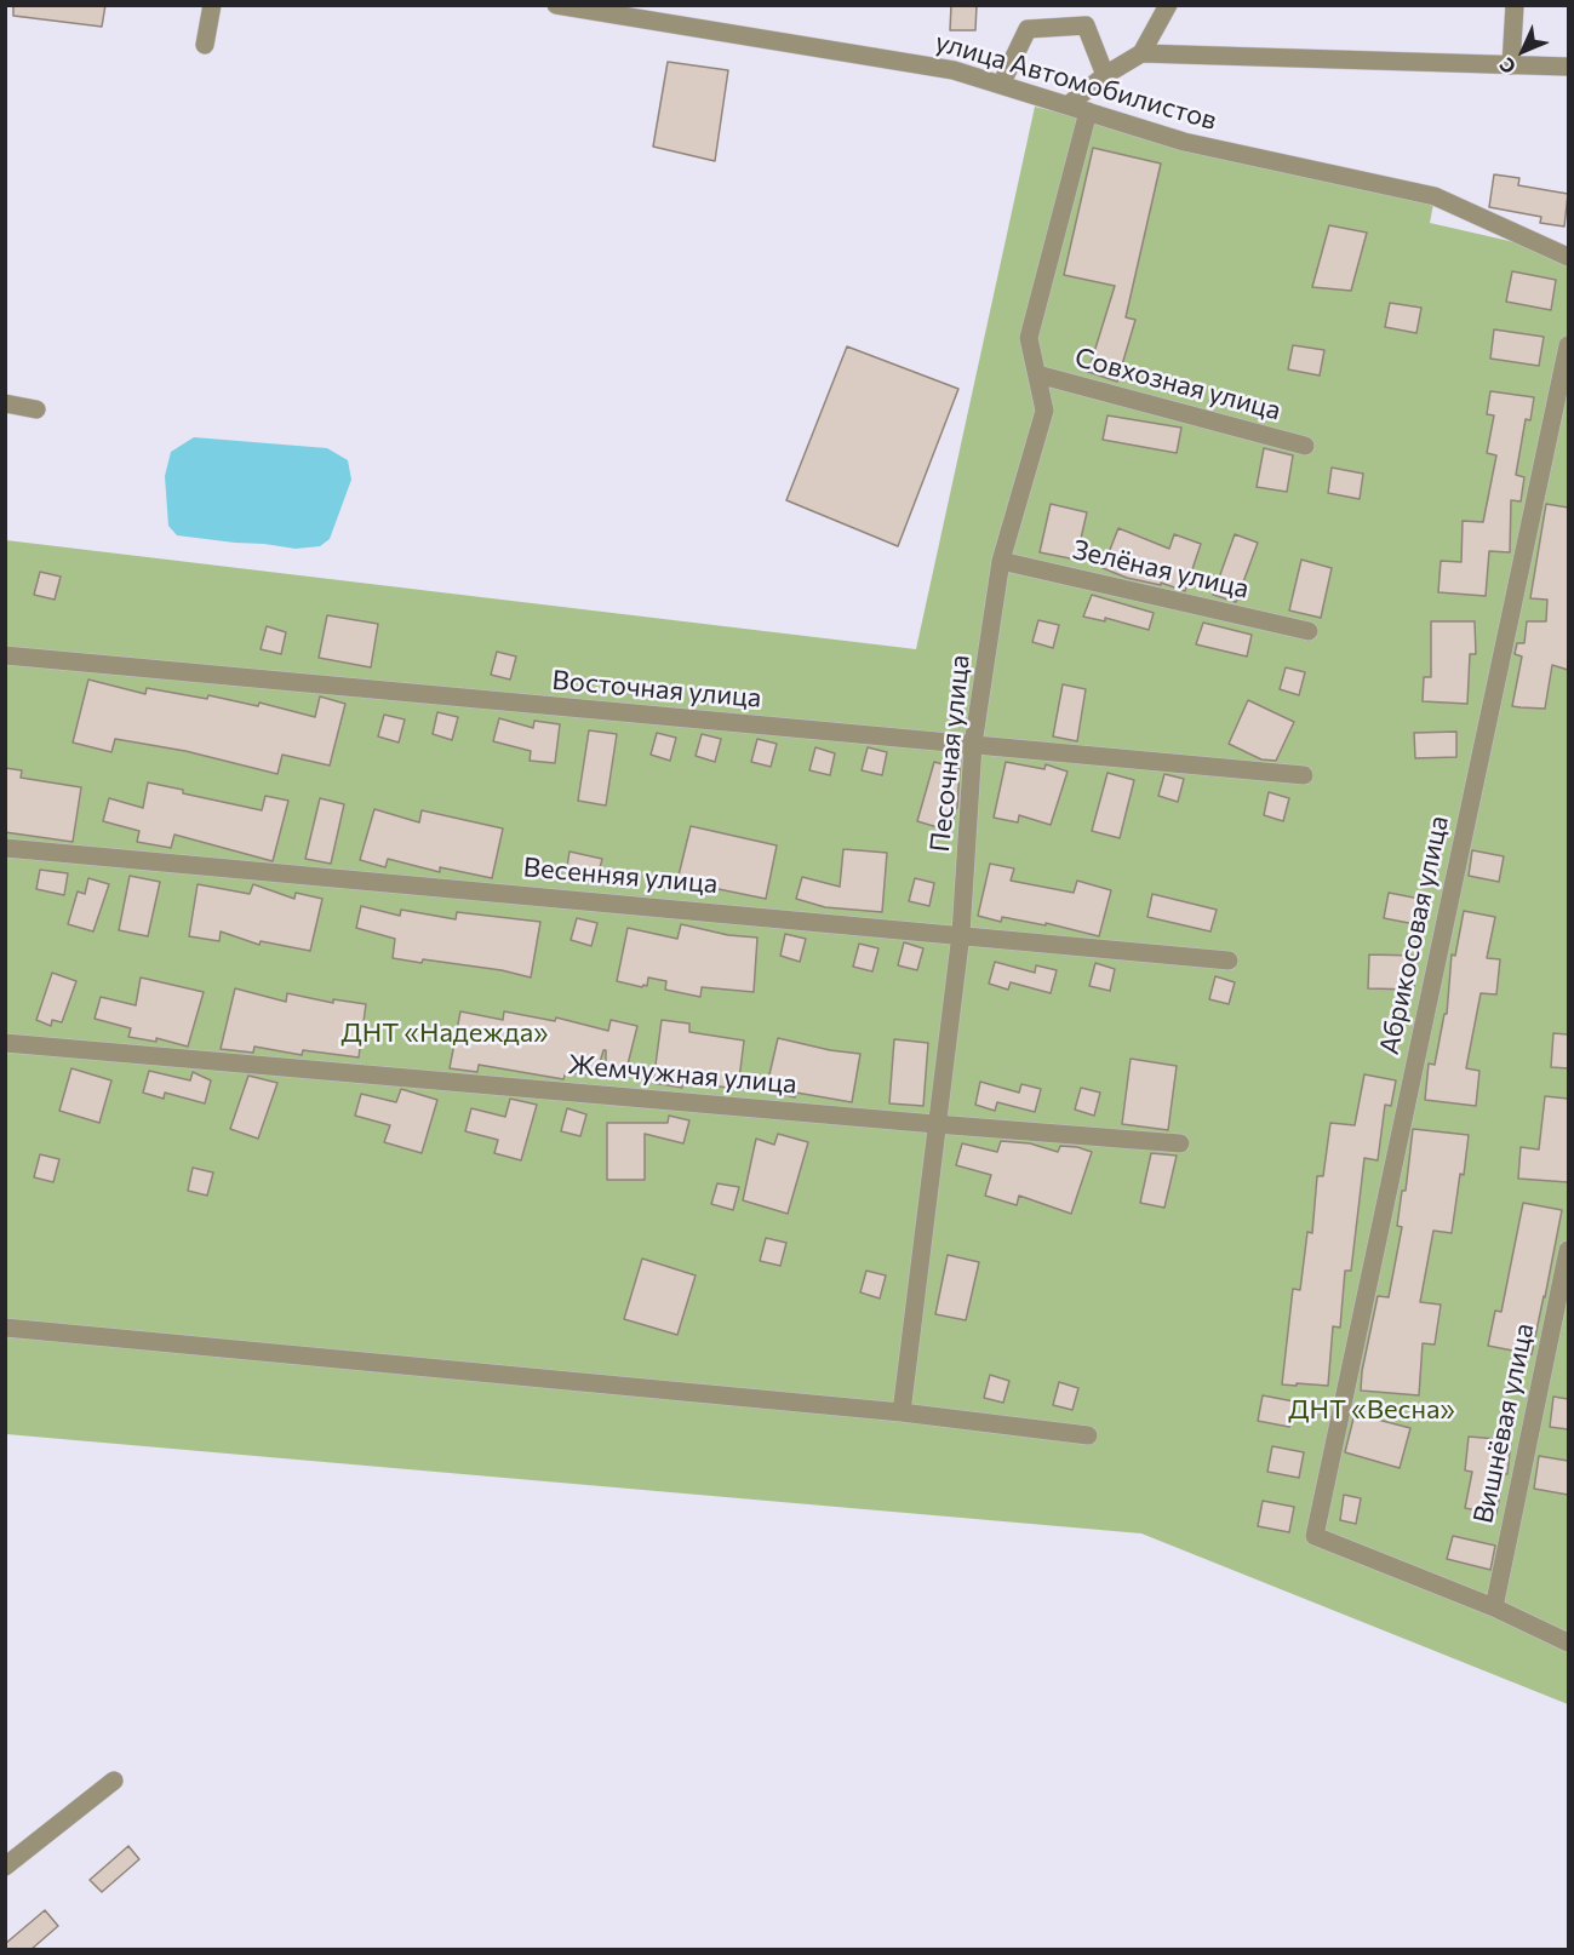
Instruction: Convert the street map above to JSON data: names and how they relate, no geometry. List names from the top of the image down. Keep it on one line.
{"streets":{"street":["улица Автомобилистов","Совхозная улица","Зелёная улица","Восточная улица","Песочная улица","Весенняя улица","Абрикосовая улица","Жемчужная улица","Вишнёвая улица"]},"crossings":[["улица Автомобилистов","Песочная улица"],["Совхозная улица","Песочная улица"],["Зелёная улица","Песочная улица"],["Восточная улица","Песочная улица"],["Песочная улица","Весенняя улица"],["Песочная улица","Жемчужная улица"],["Абрикосовая улица","Вишнёвая улица"]],"parks":["ДНТ «Надежда»","ДНТ «Весна»"],"north":"bottom left"}
